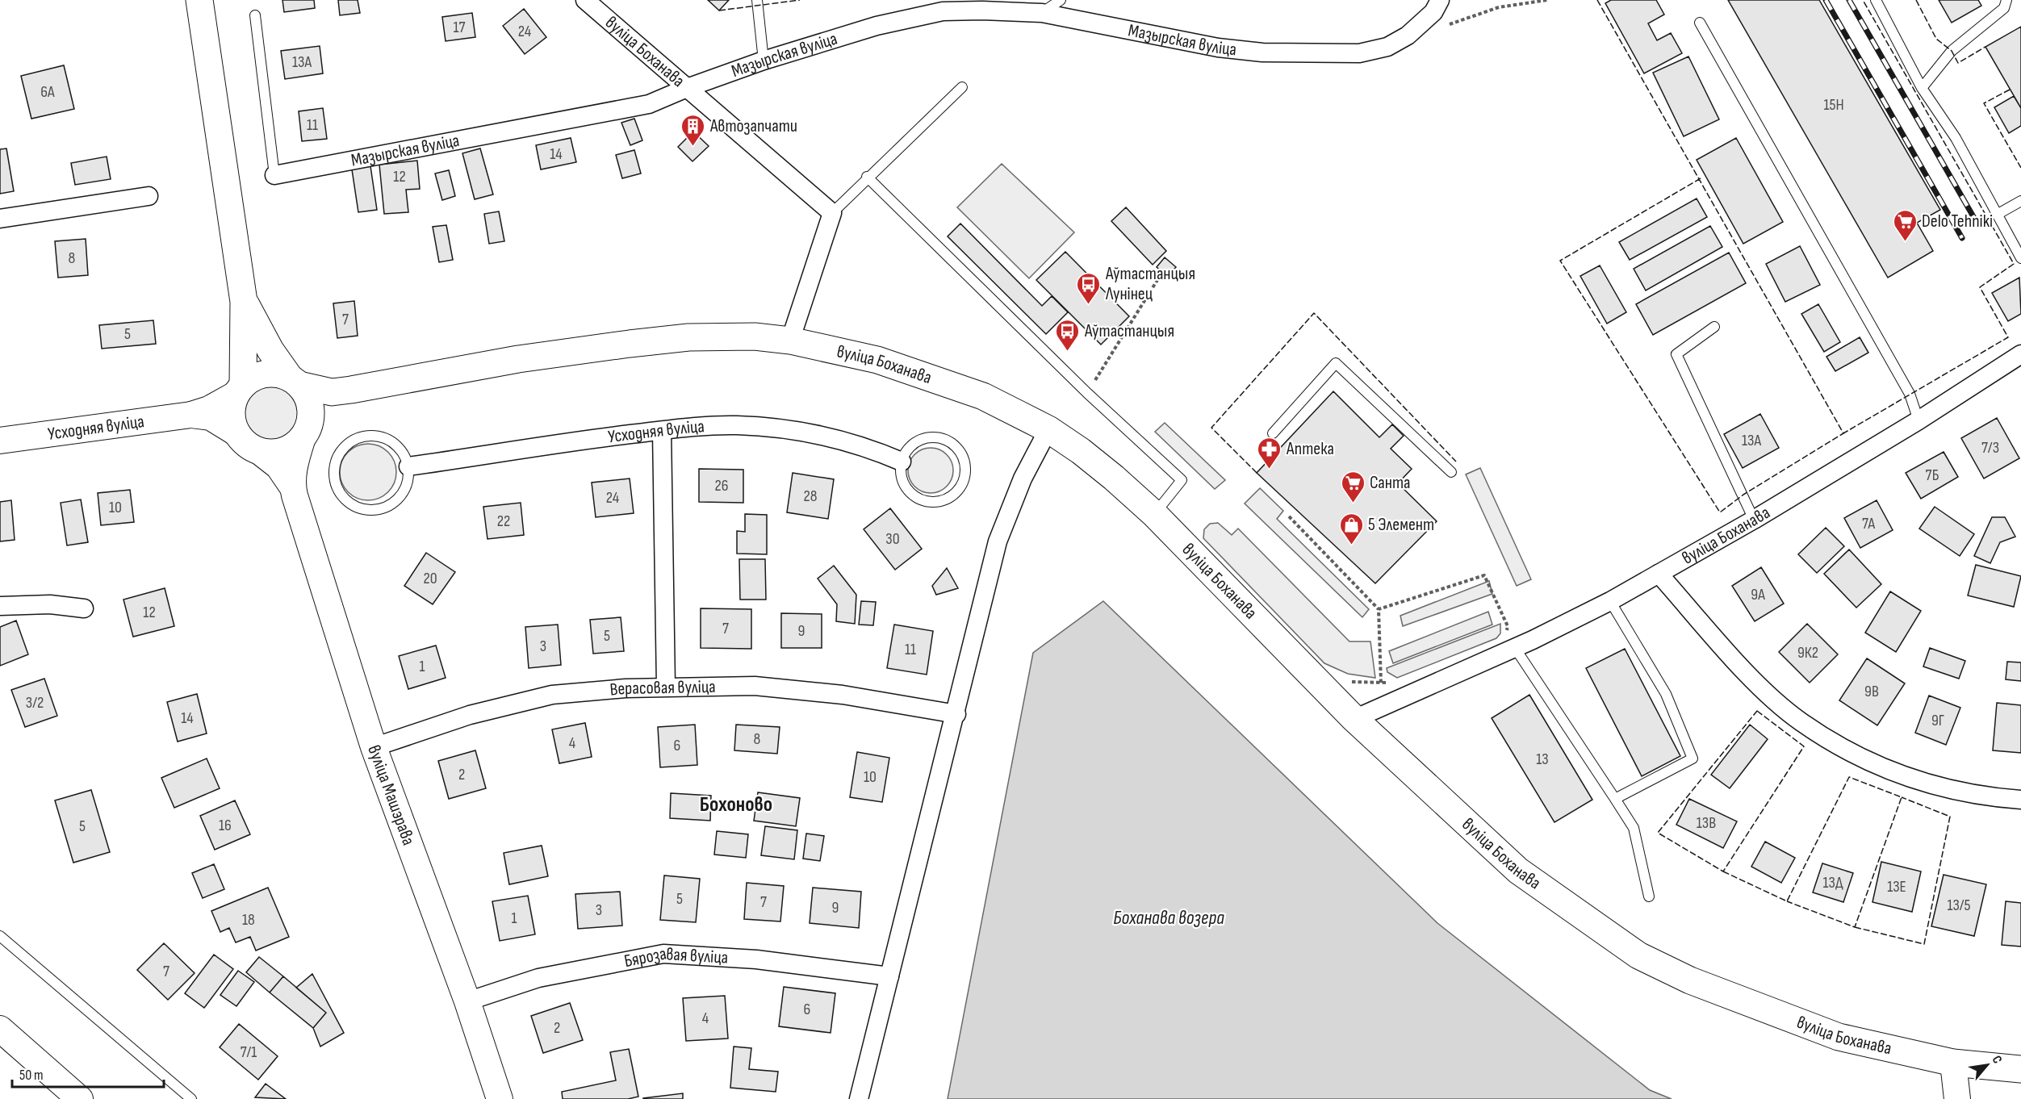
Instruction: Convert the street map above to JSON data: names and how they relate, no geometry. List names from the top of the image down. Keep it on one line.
{"streets":{"main road":["вуліца Боханава"],"street":["Мазырская вуліца","Усходняя вуліца","Верасовая вуліца","вуліца Машэрава","Бярозавая вуліца"]},"crossings":[["Мазырская вуліца","вуліца Боханава"],["Усходняя вуліца","вуліца Машэрава"],["Верасовая вуліца","вуліца Машэрава"],["вуліца Машэрава","Бярозавая вуліца"]],"districts":["Бохоново"],"water":["Боханава возера"],"places":{"building":["Автозапчати"],"supermarket":["Delo Tehniki","Санта"],"bus stop":["Аўтастанцыя Лунінец","Аўтастанцыя"],"pharmacy":["Аптека"],"shop":["5 Элемент"]},"house_numbers":["17","24","13А","6А","15Н","11","14","12","8","7","5","13А","7/3","7Б","26","28","24","10","22","7А","30","20","9А","12","7","9","5","3","11","9К2","1","9В","3/2","14","9Г","8","4","6","13","2","10","13В","16","5","13Д","13Е","5","7","13/5","9","3","1","18","7","6","4","2","7/1"],"scale_bar":"50 m","north":"top right"}
